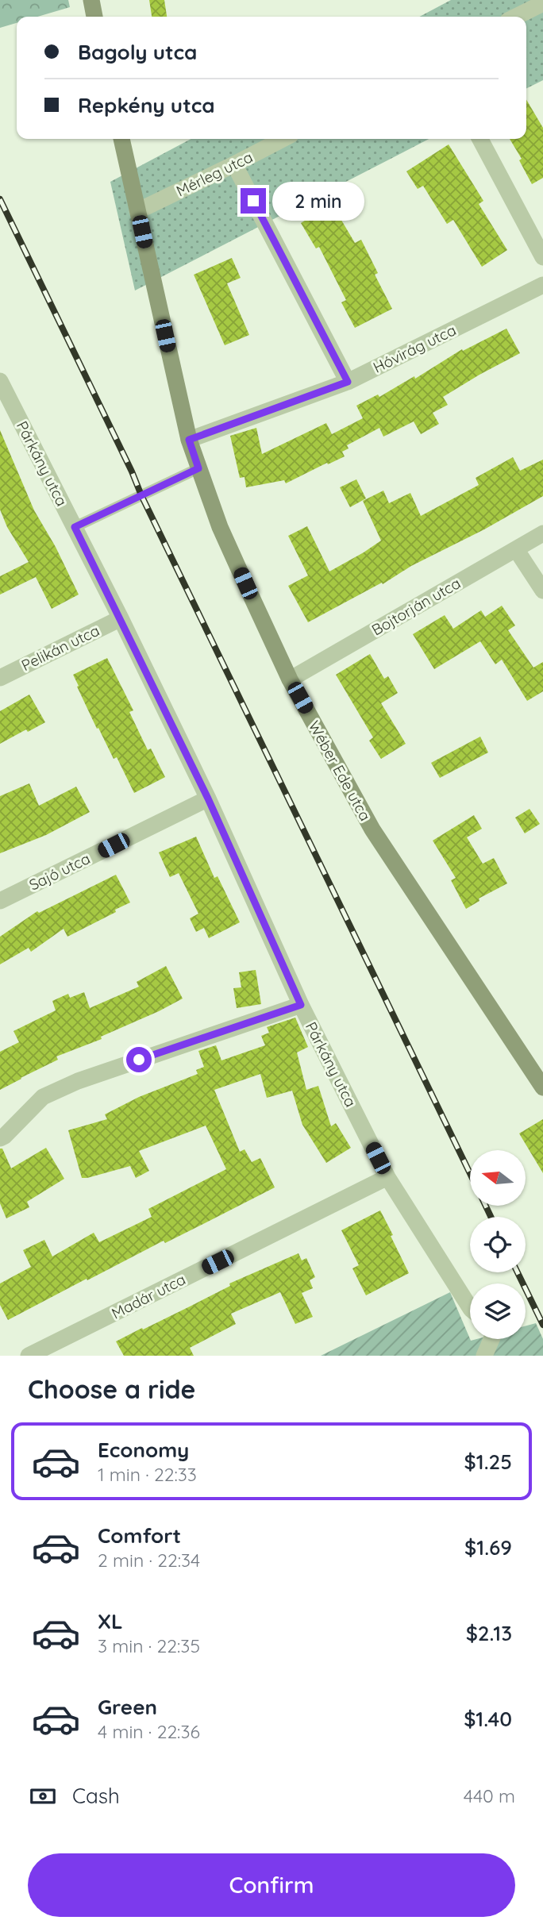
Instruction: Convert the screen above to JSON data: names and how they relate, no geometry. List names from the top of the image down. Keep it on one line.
{"streets":{"street":["Mérleg utca","Hóvirág utca","Párkány utca","Bojtorján utca","Pelikán utca","Wéber Ede utca","Sajó utca","Madár utca"]},"crossings":[["Mérleg utca","Wéber Ede utca"],["Hóvirág utca","Wéber Ede utca"],["Párkány utca","Pelikán utca"],["Párkány utca","Sajó utca"],["Párkány utca","Madár utca"],["Bojtorján utca","Wéber Ede utca"]],"north":"left","page":{"banner":["Bagoly utca","Repkény utca"],"bubble":"2 min","heading":"Choose a ride","list":[{"name":"Economy","note":"1 min · 22:33","value":"$1.25"},{"name":"Comfort","note":"2 min · 22:34","value":"$1.69"},{"name":"XL","note":"3 min · 22:35","value":"$2.13"},{"name":"Green","note":"4 min · 22:36","value":"$1.40"}],"pay":["Cash","440 m"],"buttons":"Confirm"}}
